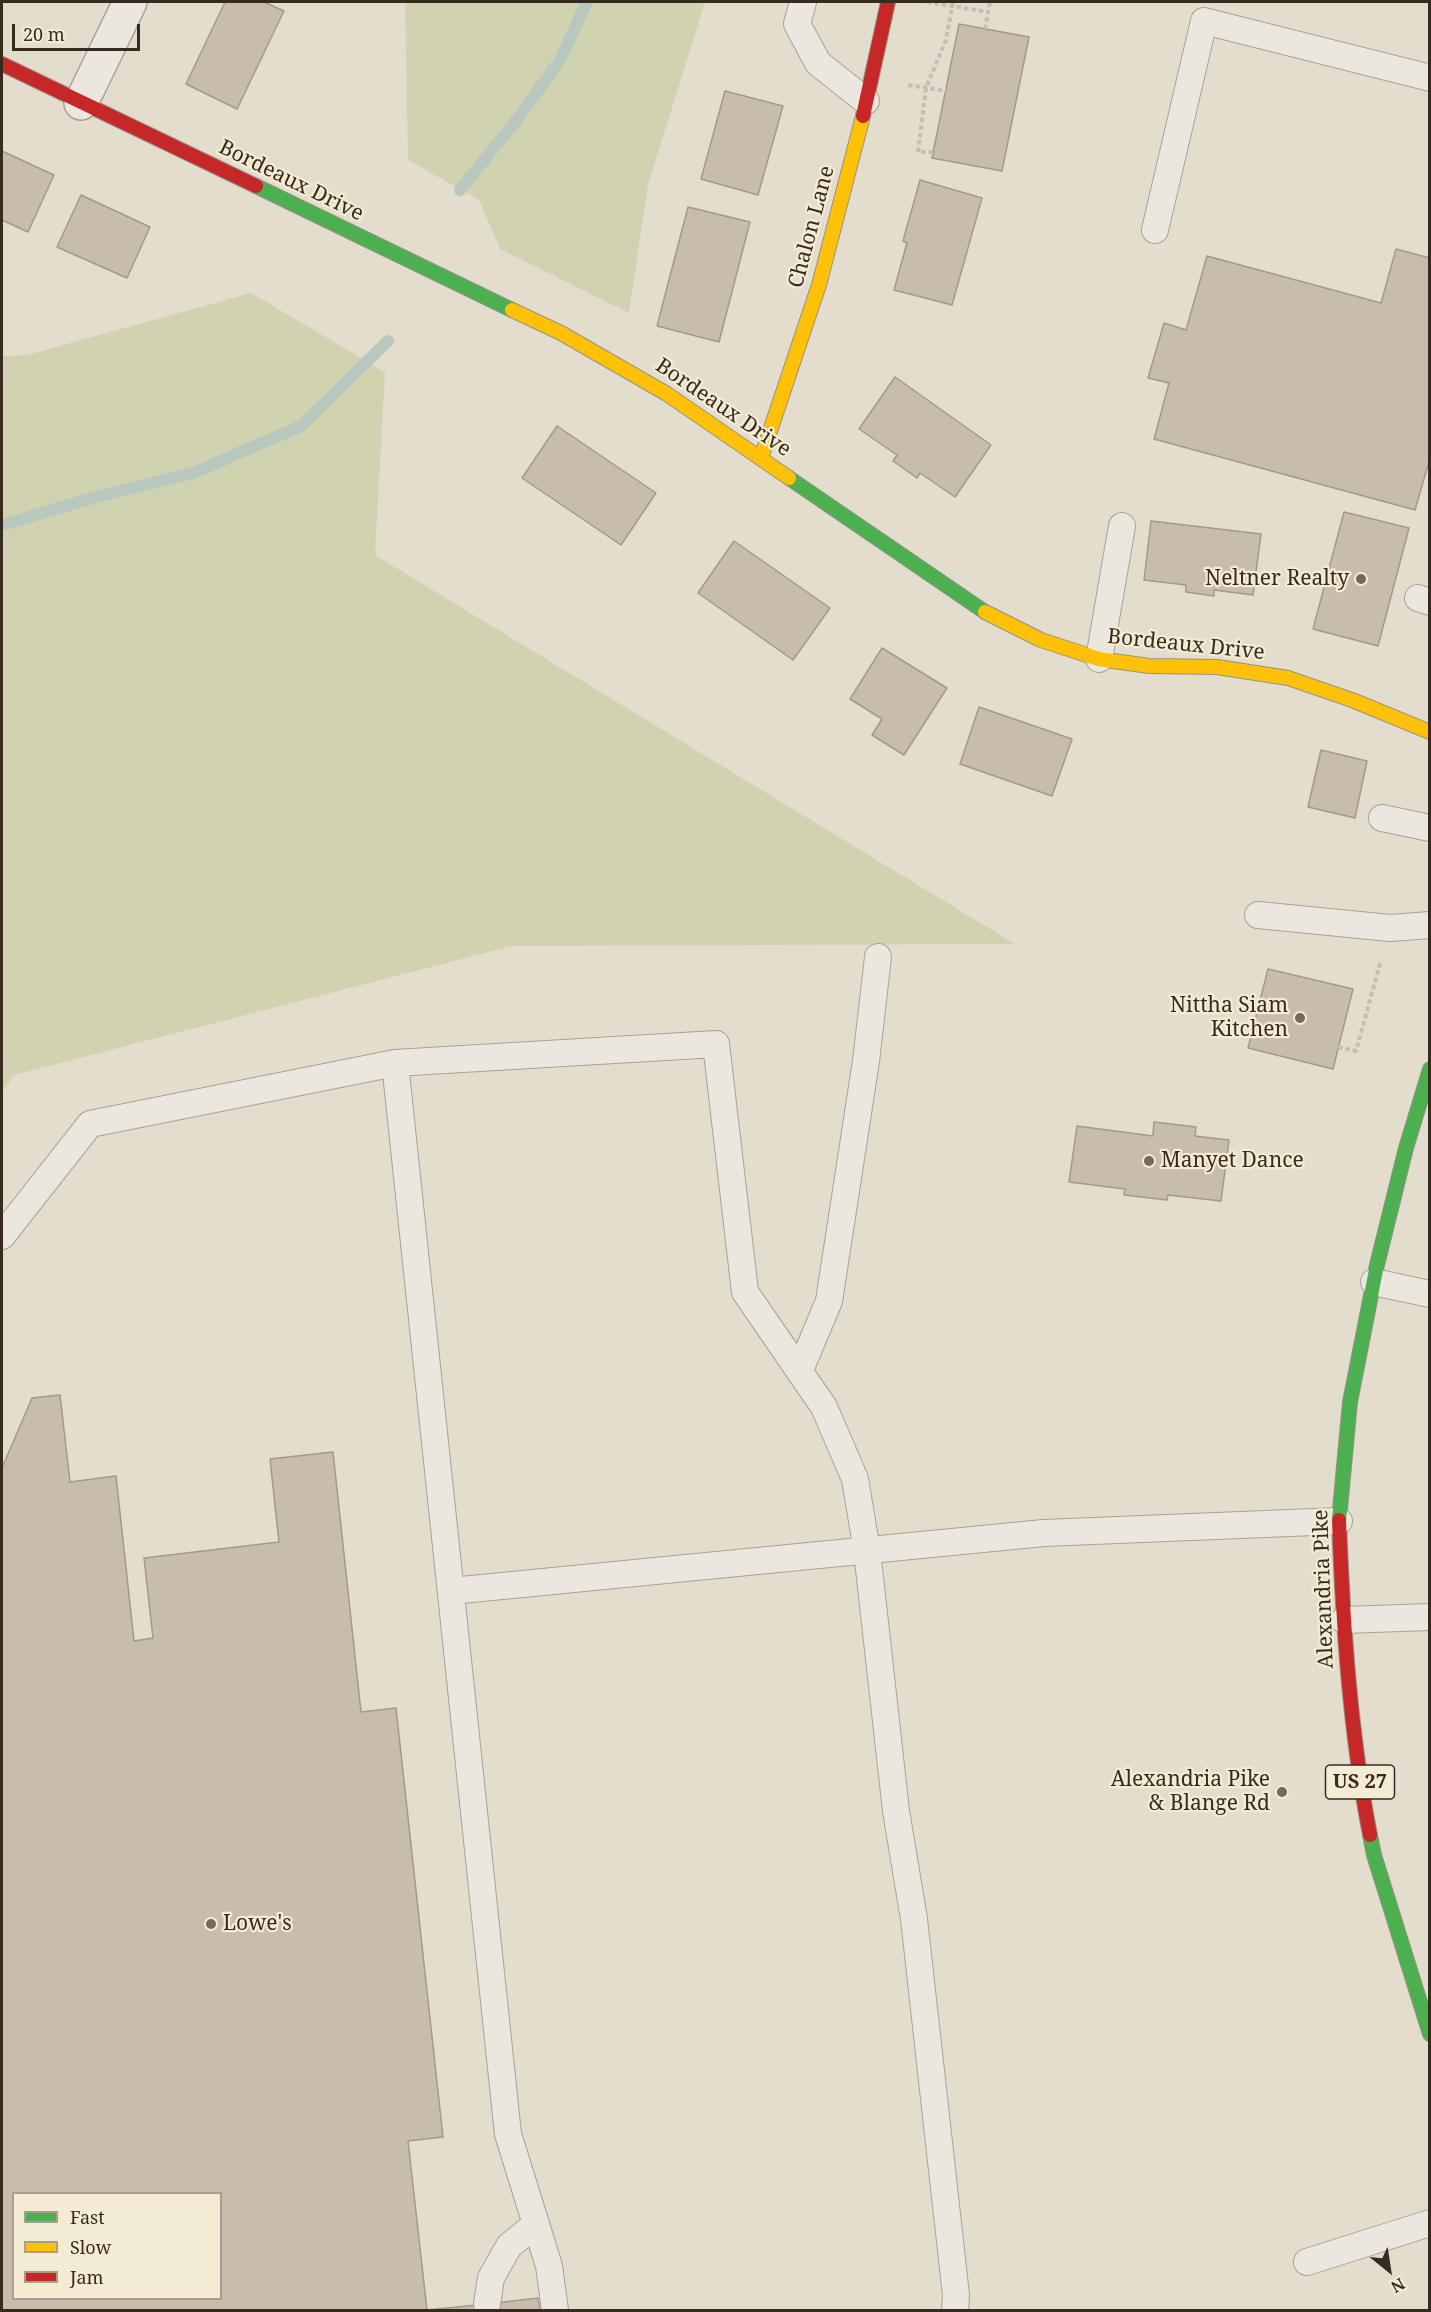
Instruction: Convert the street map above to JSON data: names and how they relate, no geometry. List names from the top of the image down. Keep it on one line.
{"streets":{"street":["Bordeaux Drive","Chalon Lane","Alexandria Pike","US 27"]},"crossings":[["Bordeaux Drive","Chalon Lane"]],"places":["Neltner Realty","Nittha Siam Kitchen","Manyet Dance","Alexandria Pike & Blange Rd","Lowe's"],"legend":["Fast","Slow","Jam"],"scale_bar":"20 m","north":"bottom right"}
